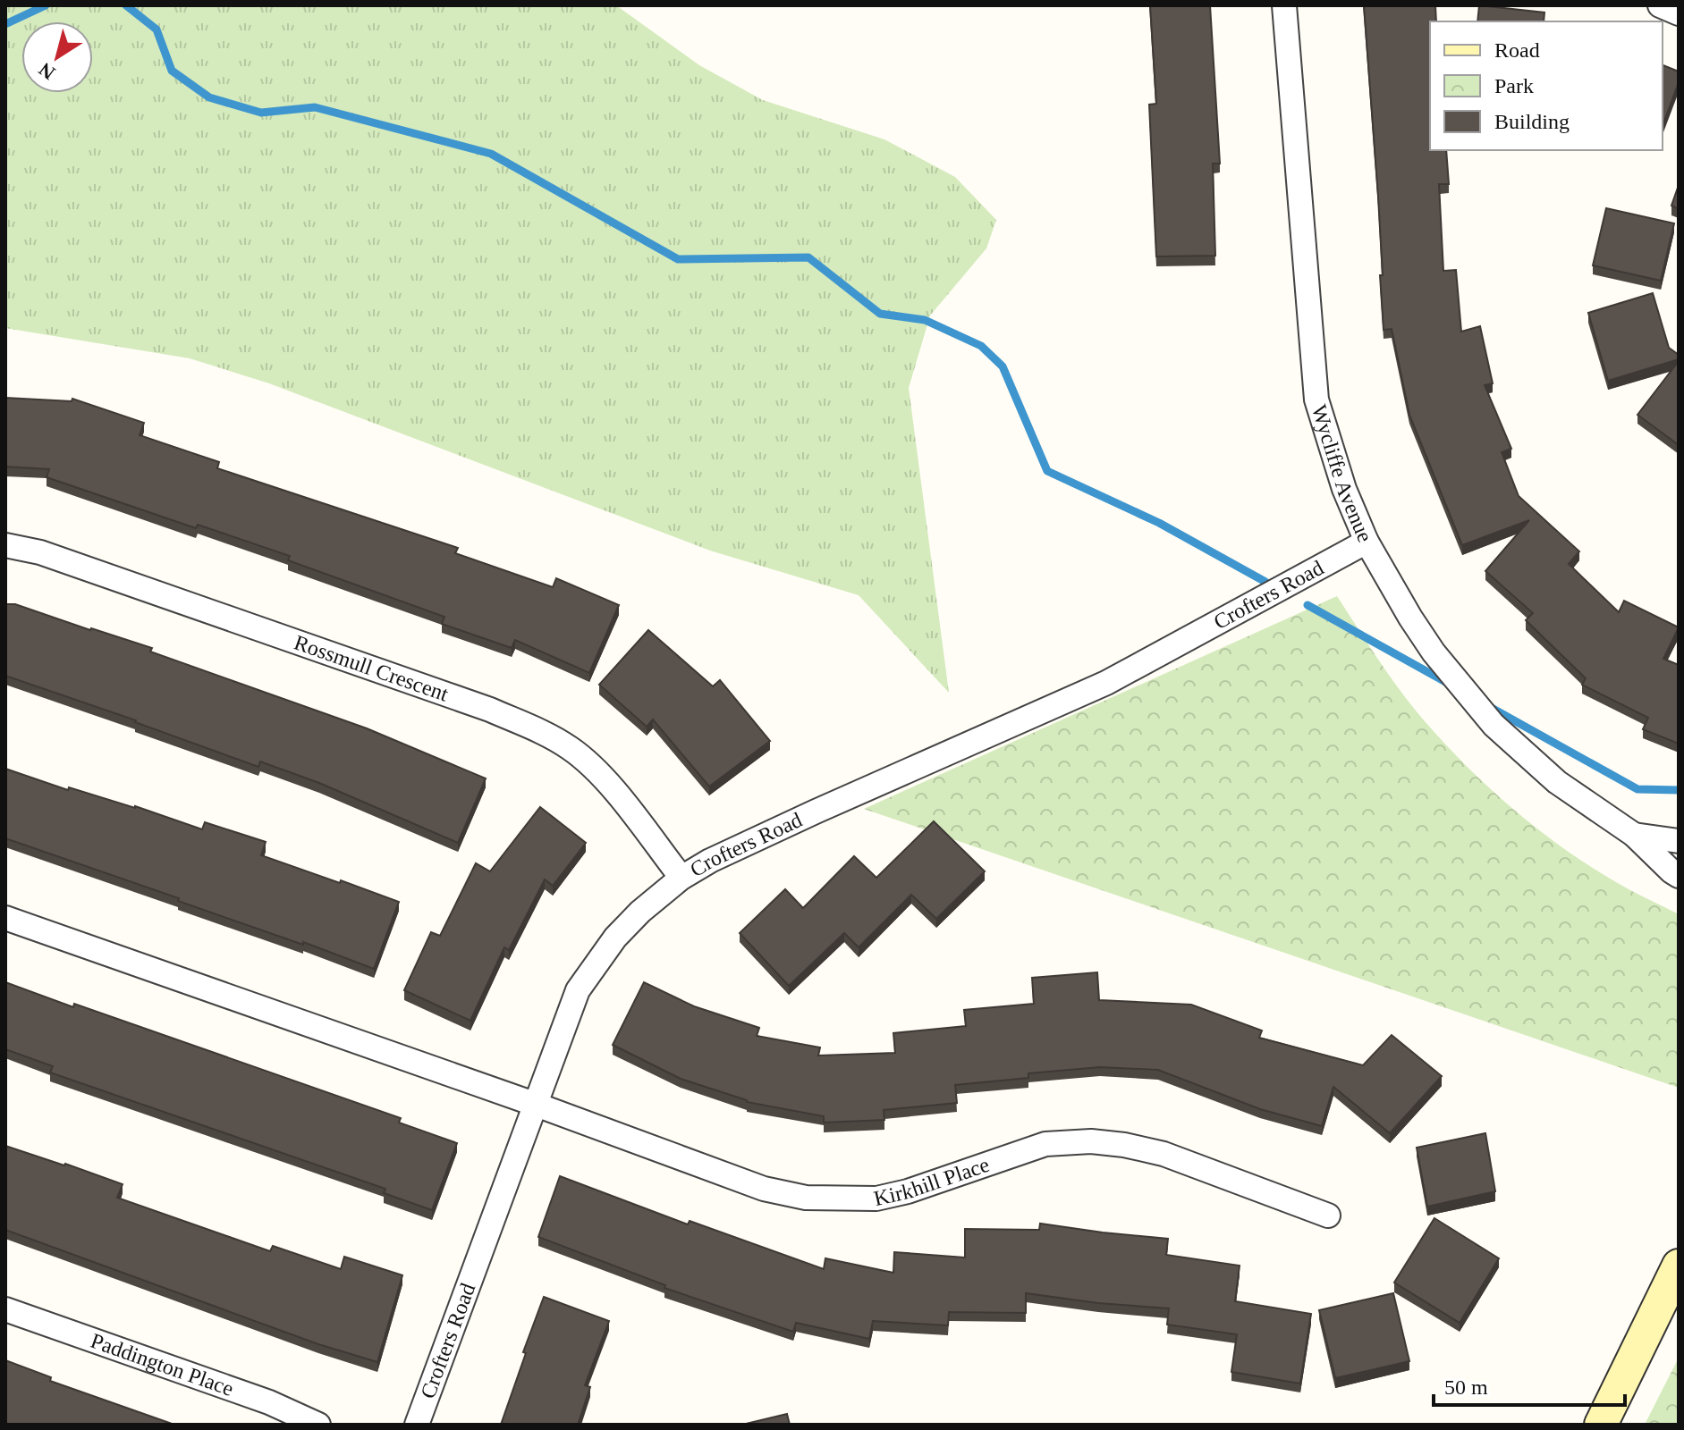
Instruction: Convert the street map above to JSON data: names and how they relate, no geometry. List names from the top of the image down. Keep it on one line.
{"streets":{"street":["Wycliffe Avenue","Crofters Road","Rossmull Crescent","Kirkhill Place","Paddington Place"]},"crossings":[["Wycliffe Avenue","Crofters Road"],["Crofters Road","Rossmull Crescent"],["Crofters Road","Kirkhill Place"]],"legend":["Road","Park","Building"],"scale_bar":"50 m","north":"bottom left"}
